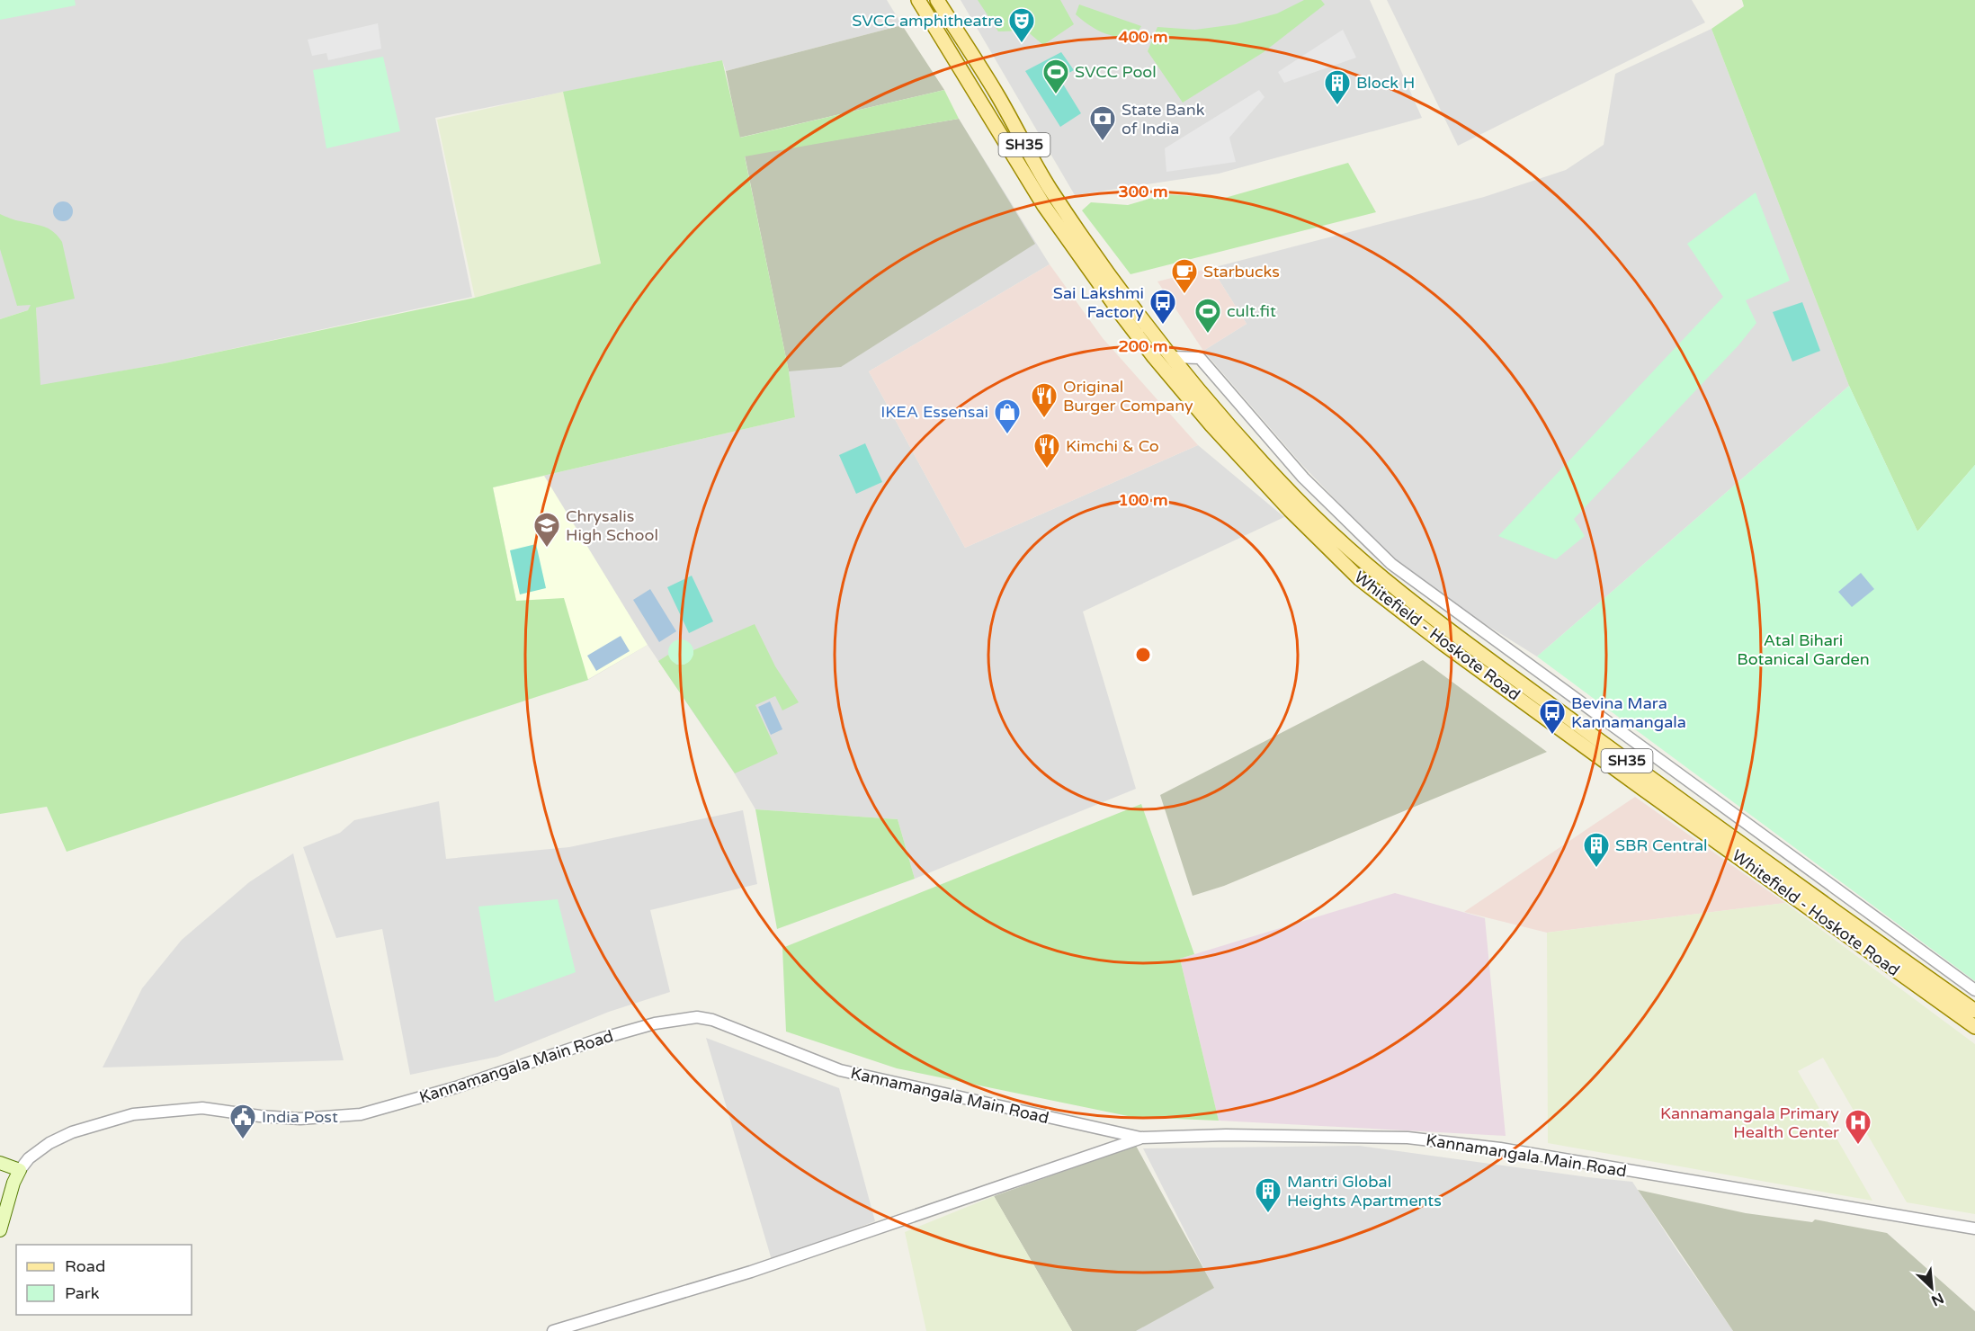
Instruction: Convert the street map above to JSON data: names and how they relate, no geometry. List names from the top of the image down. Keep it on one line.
{"streets":{"main road":["SH35","Whitefield - Hoskote Road","Kannamangala Main Road"]},"parks":["Atal Bihari Botanical Garden"],"places":{"theatre":["SVCC amphitheatre"],"sports":["SVCC Pool","cult.fit"],"building":["Block H","SBR Central","Mantri Global Heights Apartments"],"bank":["State Bank of India"],"cafe":["Starbucks"],"bus stop":["Sai Lakshmi Factory","Bevina Mara Kannamangala"],"restaurant":["Original Burger Company","Kimchi & Co"],"shop":["IKEA Essensai"],"school or university":["Chrysalis High School"],"public building":["India Post"],"hospital":["Kannamangala Primary Health Center"]},"legend":["Road","Park"],"north":"bottom right","rings":["400 m","300 m","200 m","100 m"]}
